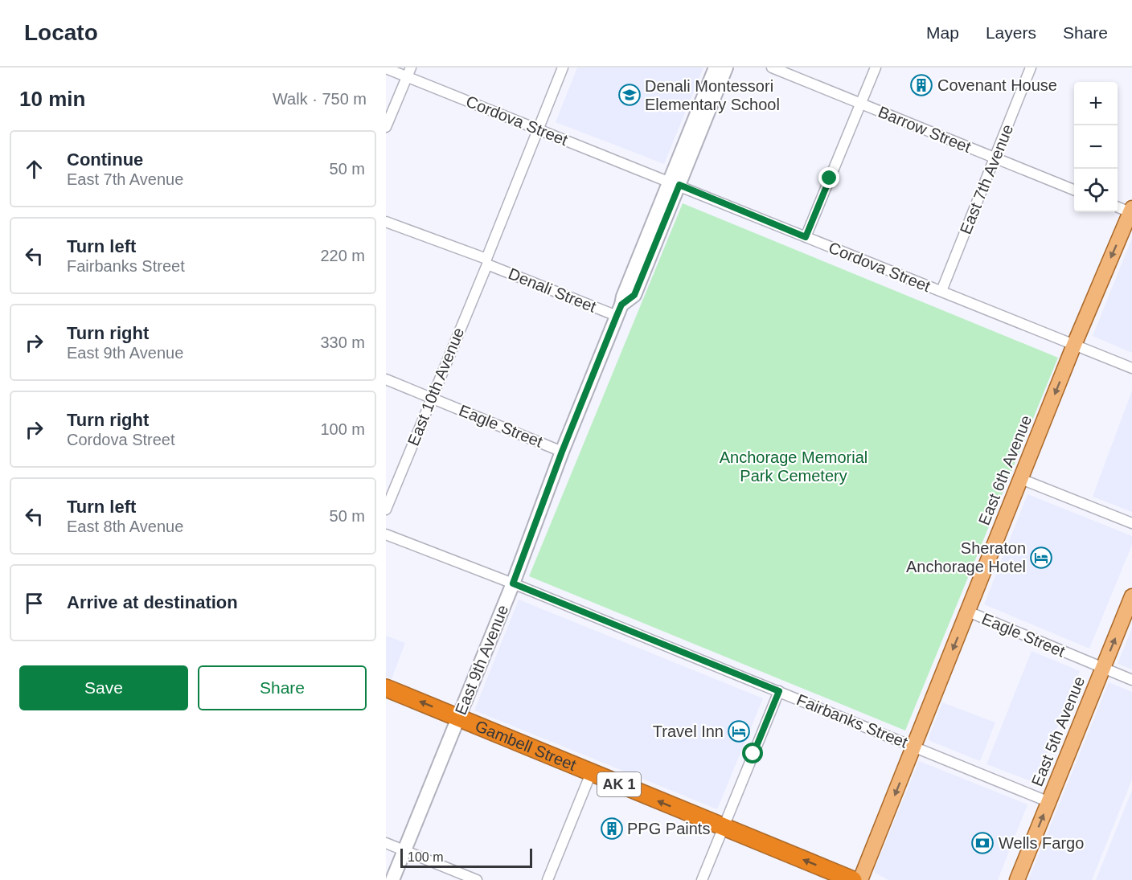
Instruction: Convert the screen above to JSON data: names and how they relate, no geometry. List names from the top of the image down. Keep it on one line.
{"streets":{"highway":["Gambell Street","AK 1"],"main road":["East 6th Avenue","East 5th Avenue"],"street":["Cordova Street","Barrow Street","East 7th Avenue","Denali Street","East 10th Avenue","Eagle Street","East 9th Avenue","Fairbanks Street"]},"crossings":[["Cordova Street","East 7th Avenue"],["Cordova Street","East 10th Avenue"],["Cordova Street","East 6th Avenue"],["Cordova Street","East 9th Avenue"],["Barrow Street","East 7th Avenue"],["Denali Street","East 10th Avenue"],["Denali Street","East 9th Avenue"],["East 10th Avenue","Eagle Street"],["Eagle Street","East 6th Avenue"],["Eagle Street","East 9th Avenue"],["Eagle Street","East 5th Avenue"],["East 6th Avenue","Fairbanks Street"],["East 9th Avenue","Fairbanks Street"],["East 9th Avenue","Gambell Street"],["Fairbanks Street","East 5th Avenue"]],"one_way":["East 6th Avenue","East 5th Avenue","Gambell Street"],"parks":["Anchorage Memorial Park Cemetery"],"places":{"building":["Covenant House","PPG Paints"],"school or university":["Denali Montessori Elementary School"],"hotel":["Sheraton Anchorage Hotel","Travel Inn"],"bank":["Wells Fargo"]},"scale_bar":"100 m","page":{"header":"Locato","nav":["Map","Layers","Share"],"heading":["10 min","Walk · 750 m"],"map_buttons":["+","−"],"list":[["Continue","East 7th Avenue","50 m"],["Turn left","Fairbanks Street","220 m"],["Turn right","East 9th Avenue","330 m"],["Turn right","Cordova Street","100 m"],["Turn left","East 8th Avenue","50 m"],"Arrive at destination"],"buttons":["Save","Share"],"scale":"100 m"}}
